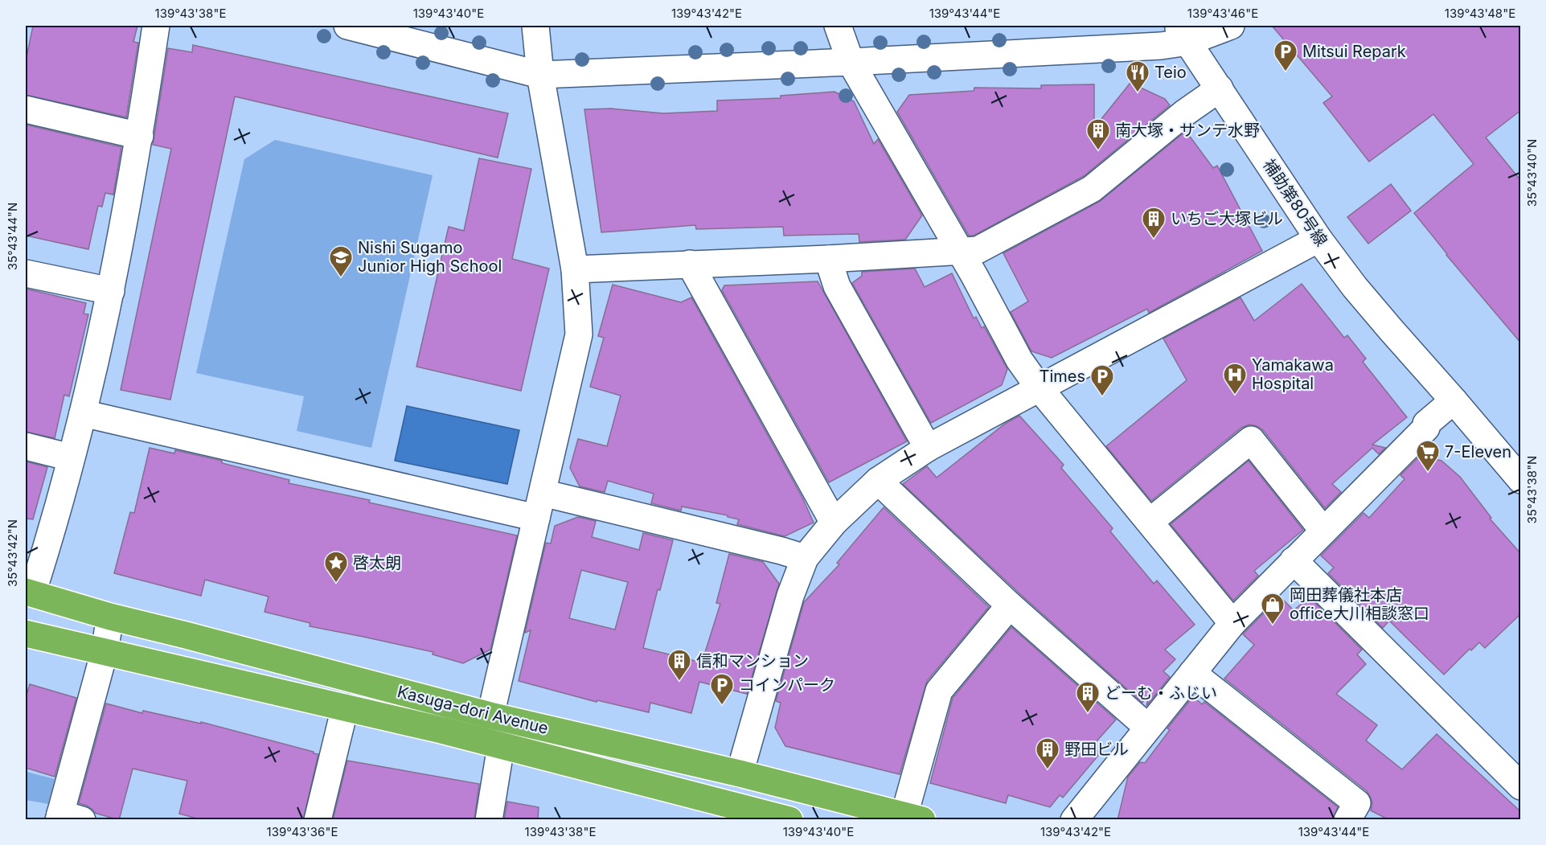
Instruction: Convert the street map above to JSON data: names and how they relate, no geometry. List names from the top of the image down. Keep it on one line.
{"streets":{"highway":["Kasuga-dori Avenue"],"street":["補助第80号線"]},"places":{"parking":["Mitsui Repark","Times","コインパーク"],"restaurant":["Teio"],"building":["南大塚・サンテ水野","いちご大塚ビル","信和マンション","どーむ・ふじい","野田ビル"],"school or university":["Nishi Sugamo Junior High School"],"hospital":["Yamakawa Hospital"],"supermarket":["7-Eleven"],"place":["啓太朗"],"shop":["岡田葬儀社本店 office大川相談窓口"]},"coordinates":["139°43'38\"E","139°43'40\"E","139°43'42\"E","139°43'44\"E","139°43'46\"E","139°43'48\"E","35°43'40\"N","35°43'44\"N","35°43'38\"N","35°43'42\"N","139°43'36\"E"]}
